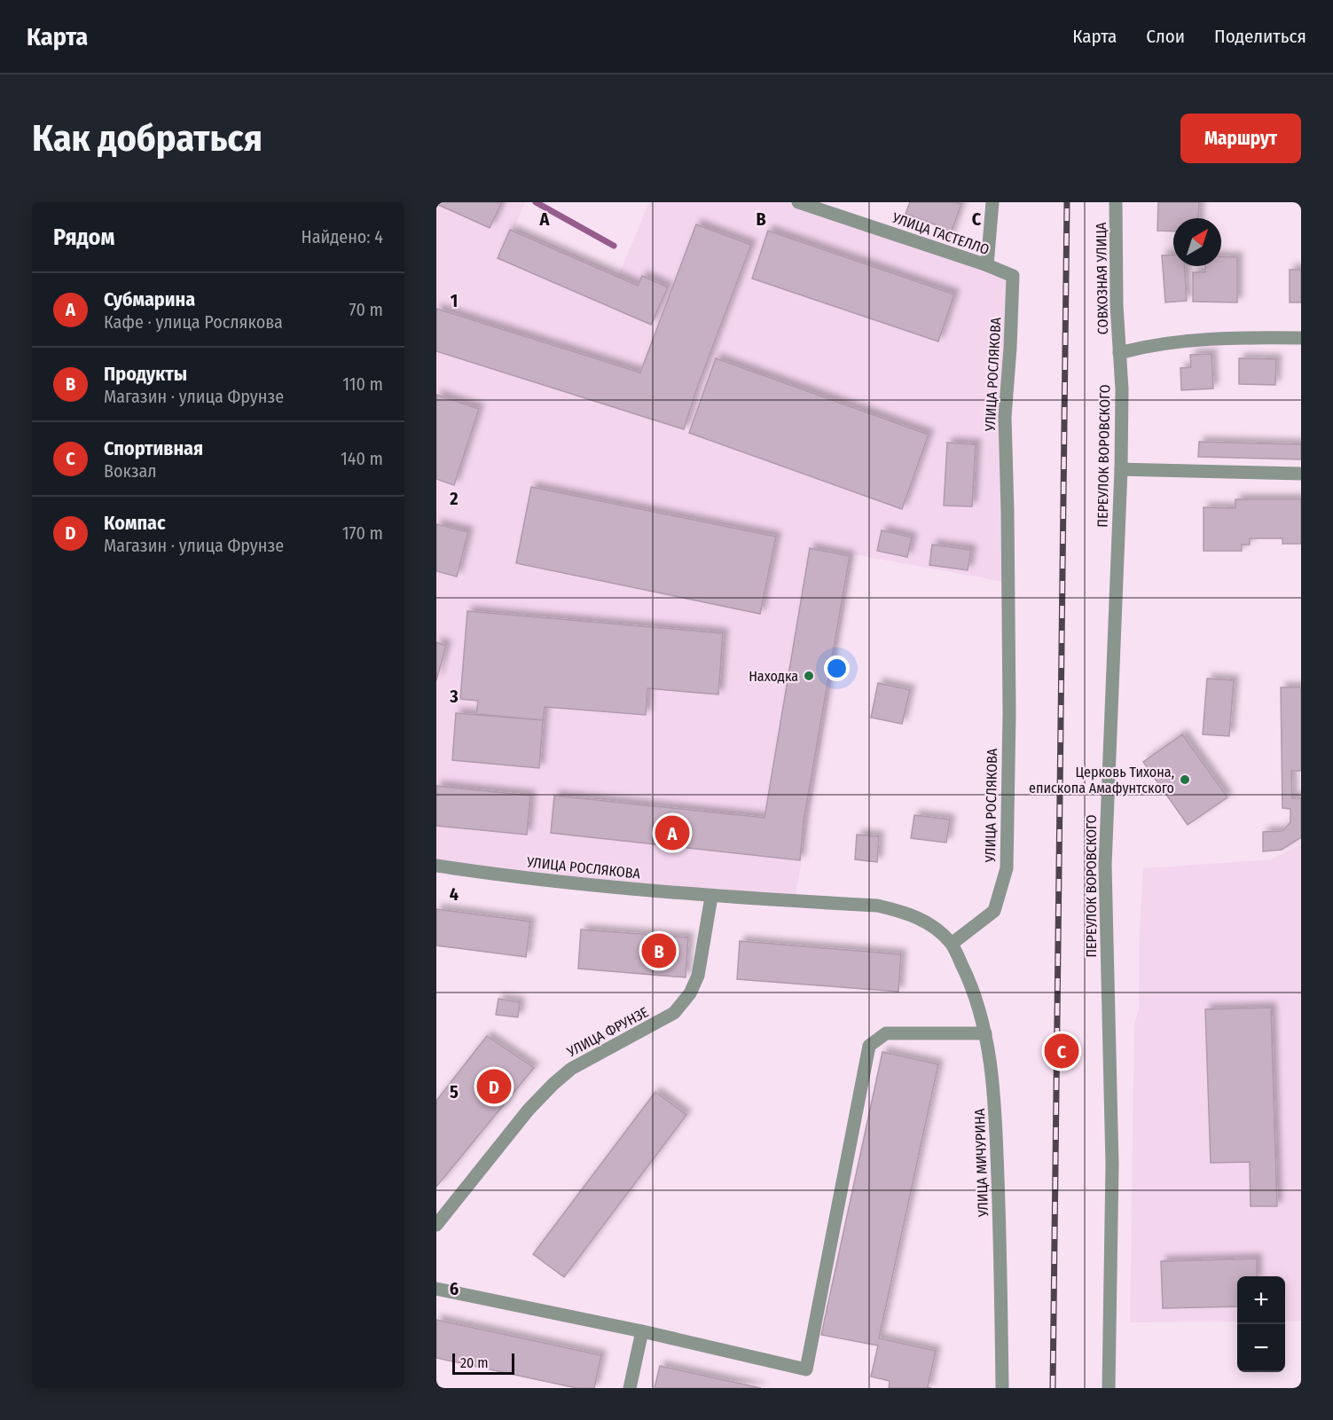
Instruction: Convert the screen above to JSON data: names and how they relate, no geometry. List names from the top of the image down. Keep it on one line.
{"streets":{"street":["УЛИЦА ГАСТЕЛЛО","СОВХОЗНАЯ УЛИЦА","УЛИЦА РОСЛЯКОВА","ПЕРЕУЛОК ВОРОВСКОГО","УЛИЦА ФРУНЗЕ","УЛИЦА МИЧУРИНА"]},"crossings":[["УЛИЦА ГАСТЕЛЛО","УЛИЦА РОСЛЯКОВА"],["СОВХОЗНАЯ УЛИЦА","ПЕРЕУЛОК ВОРОВСКОГО"],["УЛИЦА РОСЛЯКОВА","УЛИЦА ФРУНЗЕ"],["УЛИЦА РОСЛЯКОВА","УЛИЦА МИЧУРИНА"]],"places":["Находка","Церковь Тихона, епископа Амафунтского"],"scale_bar":"20 m","north":"top right","page":{"header":"Карта","nav":["Карта","Слои","Поделиться"],"buttons":"Маршрут","title":"Как добраться","heading":["Рядом","Найдено: 4"],"list":[{"mark":"A","name":"Субмарина","note":"Кафе · улица Рослякова","value":"70 m"},{"mark":"B","name":"Продукты","note":"Магазин · улица Фрунзе","value":"110 m"},{"mark":"C","name":"Спортивная","note":"Вокзал","value":"140 m"},{"mark":"D","name":"Компас","note":"Магазин · улица Фрунзе","value":"170 m"}],"pins":["A","B","C","D"],"map_buttons":["+","−"],"scale":"20 m"},"grid":{"columns":["A","B","C"],"rows":["1","2","3","4","5","6"]}}
